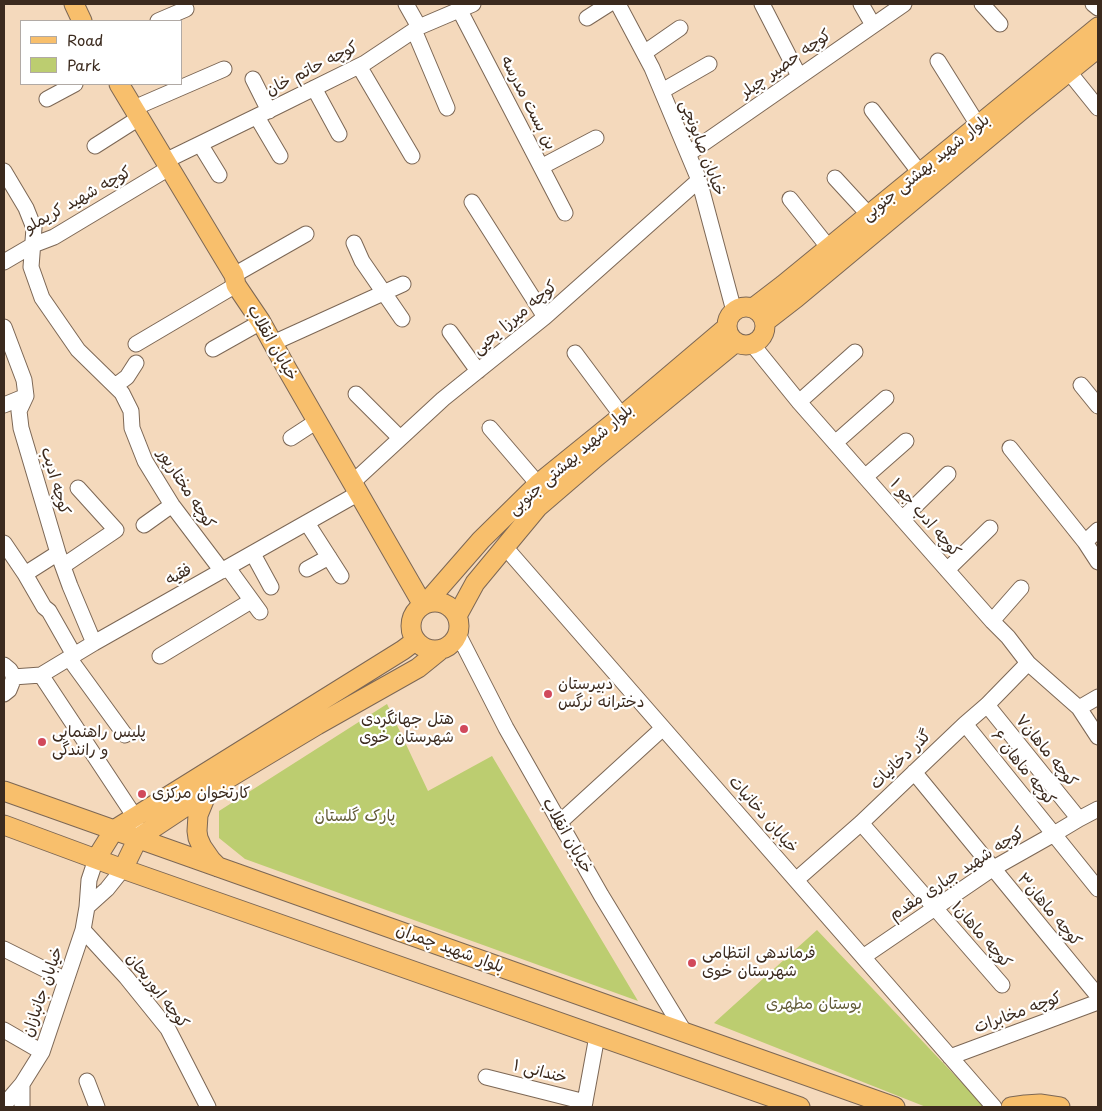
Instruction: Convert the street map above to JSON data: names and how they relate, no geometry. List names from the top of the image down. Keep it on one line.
{"streets":{"main road":["بلوار شهید بهشتی جنوبی","خیابان انقلاب","بلوار شهید چمران"],"street":["کوچه حصیر چیلر","کوچه حاتم خان","بن بست مدرسه","خیابان صابونچی","کوچه شهید کریملو","کوچه میرزا یحیی","کوچه ادیب","کوچه مختارپور","کوچه ادب جو ۱","فقیه","کوچه ماهان۷","گذر دخانیات","کوچه ماهان ۶","خیابان دخانیات","کوچه شهید جباری مقدم","کوچه ماهان۳","کوچه ماهان۱","کوچه ابوریحان","خیابان جانبازان","کوچه مخابرات","خندانی ۱"]},"crossings":[["کوچه حصیر چیلر","خیابان صابونچی"],["کوچه حاتم خان","بن بست مدرسه"],["کوچه حاتم خان","کوچه شهید کریملو"],["کوچه حاتم خان","خیابان انقلاب"],["خیابان صابونچی","بلوار شهید بهشتی جنوبی"],["خیابان صابونچی","کوچه میرزا یحیی"],["خیابان صابونچی","کوچه ادب جو ۱"],["بلوار شهید بهشتی جنوبی","خیابان انقلاب"],["بلوار شهید بهشتی جنوبی","کوچه ادب جو ۱"],["بلوار شهید بهشتی جنوبی","خیابان دخانیات"],["کوچه شهید کریملو","خیابان انقلاب"],["کوچه شهید کریملو","کوچه مختارپور"],["کوچه میرزا یحیی","خیابان انقلاب"],["کوچه میرزا یحیی","فقیه"],["خیابان انقلاب","فقیه"],["خیابان انقلاب","بلوار شهید چمران"],["کوچه ادیب","فقیه"],["کوچه مختارپور","فقیه"],["کوچه ادب جو ۱","گذر دخانیات"],["کوچه ماهان۷","گذر دخانیات"],["کوچه ماهان۷","کوچه شهید جباری مقدم"],["گذر دخانیات","کوچه ماهان ۶"],["گذر دخانیات","خیابان دخانیات"],["گذر دخانیات","کوچه ماهان۳"],["گذر دخانیات","کوچه ماهان۱"],["کوچه ماهان ۶","کوچه شهید جباری مقدم"],["خیابان دخانیات","کوچه شهید جباری مقدم"],["خیابان دخانیات","کوچه مخابرات"],["کوچه شهید جباری مقدم","کوچه ماهان۳"],["کوچه شهید جباری مقدم","کوچه ماهان۱"],["بلوار شهید چمران","خیابان جانبازان"],["کوچه ابوریحان","خیابان جانبازان"]],"parks":["پارک گلستان","بوستان مطهری"],"places":["دبیرستان دخترانه نرگس","هتل جهانگردی شهرستان خوی","پلیس راهنمایی و رانندگی","کارتخوان مرکزی","فرماندهی انتظامی شهرستان خوی"],"legend":["Road","Park"]}
